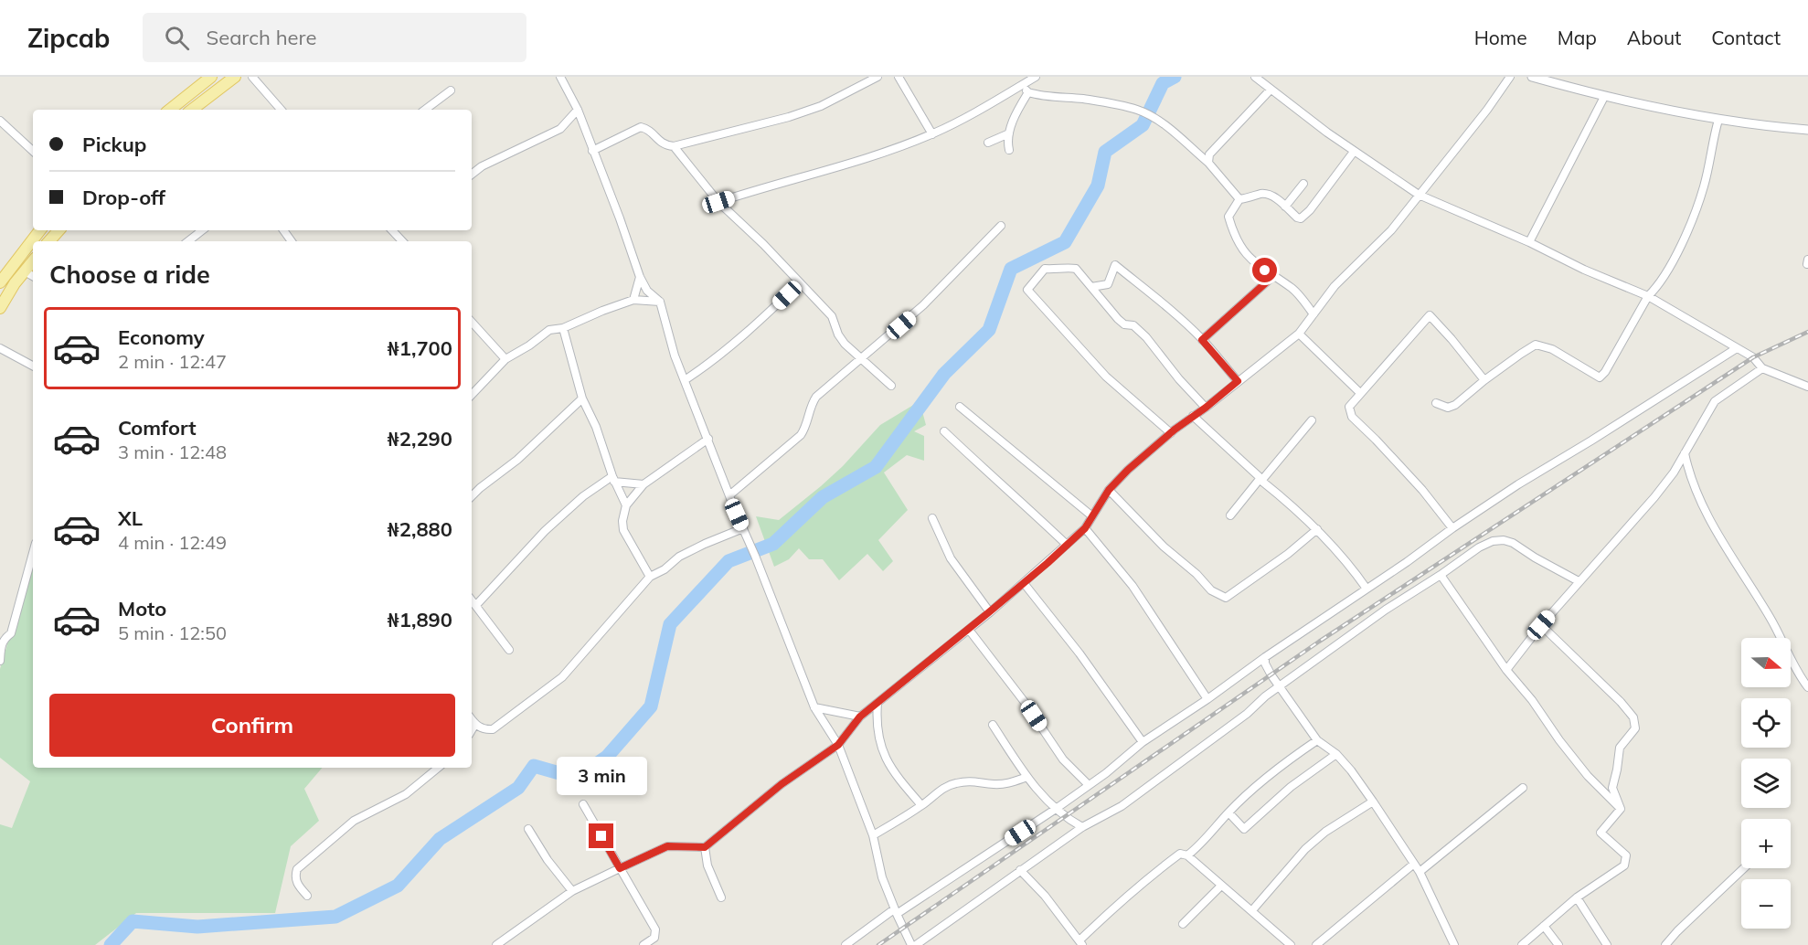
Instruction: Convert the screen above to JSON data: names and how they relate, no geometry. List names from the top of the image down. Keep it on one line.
{"north":"right","page":{"header":"Zipcab","search":"Search here","nav":["Home","Map","About","Contact"],"banner":["Pickup","Drop-off"],"heading":"Choose a ride","list":[{"name":"Economy","note":"2 min · 12:47","value":"₦1,700"},{"name":"Comfort","note":"3 min · 12:48","value":"₦2,290"},{"name":"XL","note":"4 min · 12:49","value":"₦2,880"},{"name":"Moto","note":"5 min · 12:50","value":"₦1,890"}],"map_buttons":["+","−"],"buttons":"Confirm","bubble":"3 min"}}
